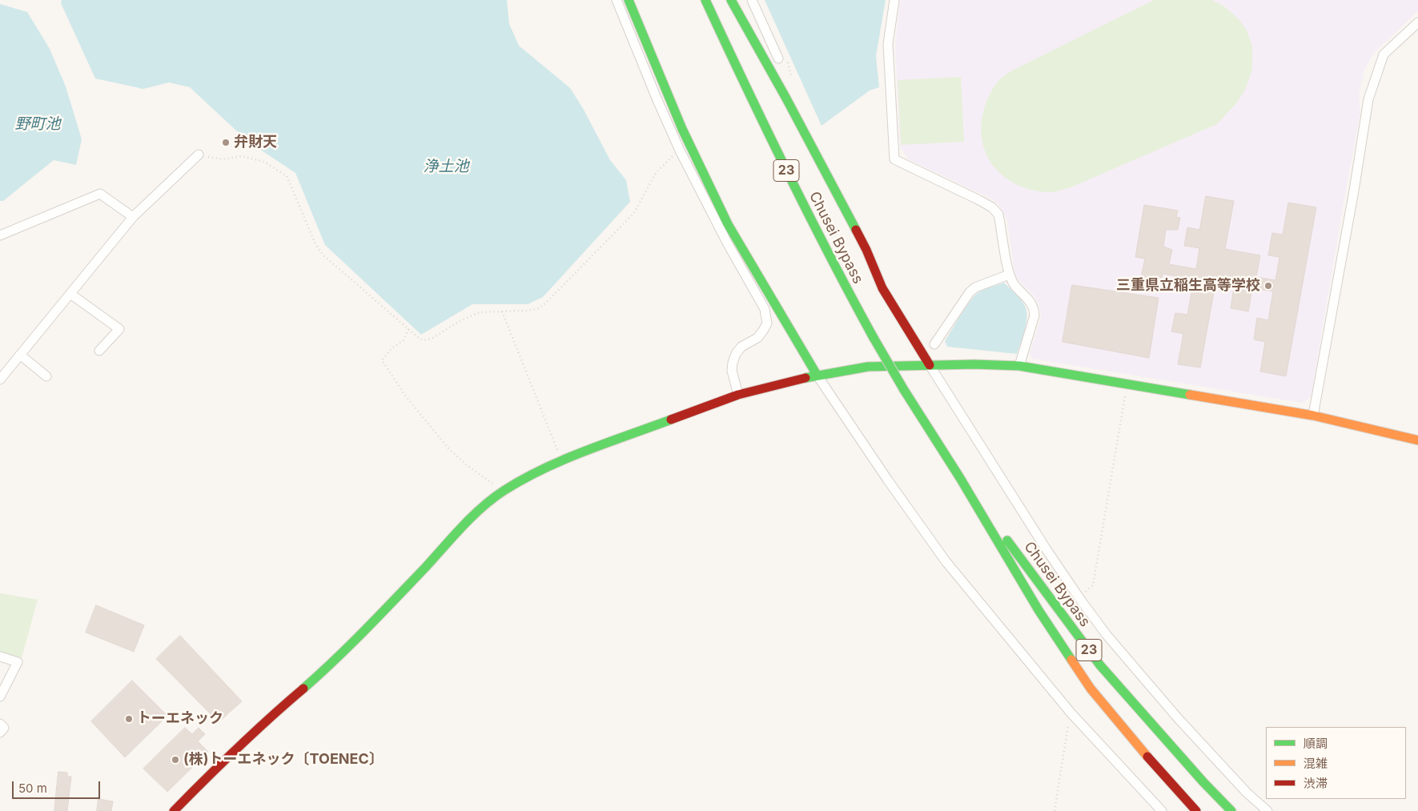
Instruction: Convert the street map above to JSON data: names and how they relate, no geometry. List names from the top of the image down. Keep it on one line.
{"streets":{"main road":["23","Chusei Bypass"]},"water":["野町池","浄土池"],"places":["弁財天","三重県立稲生高等学校","トーエネック","(株)トーエネック〔TOENEC〕"],"legend":["順調","混雑","渋滞"],"scale_bar":"50 m"}
